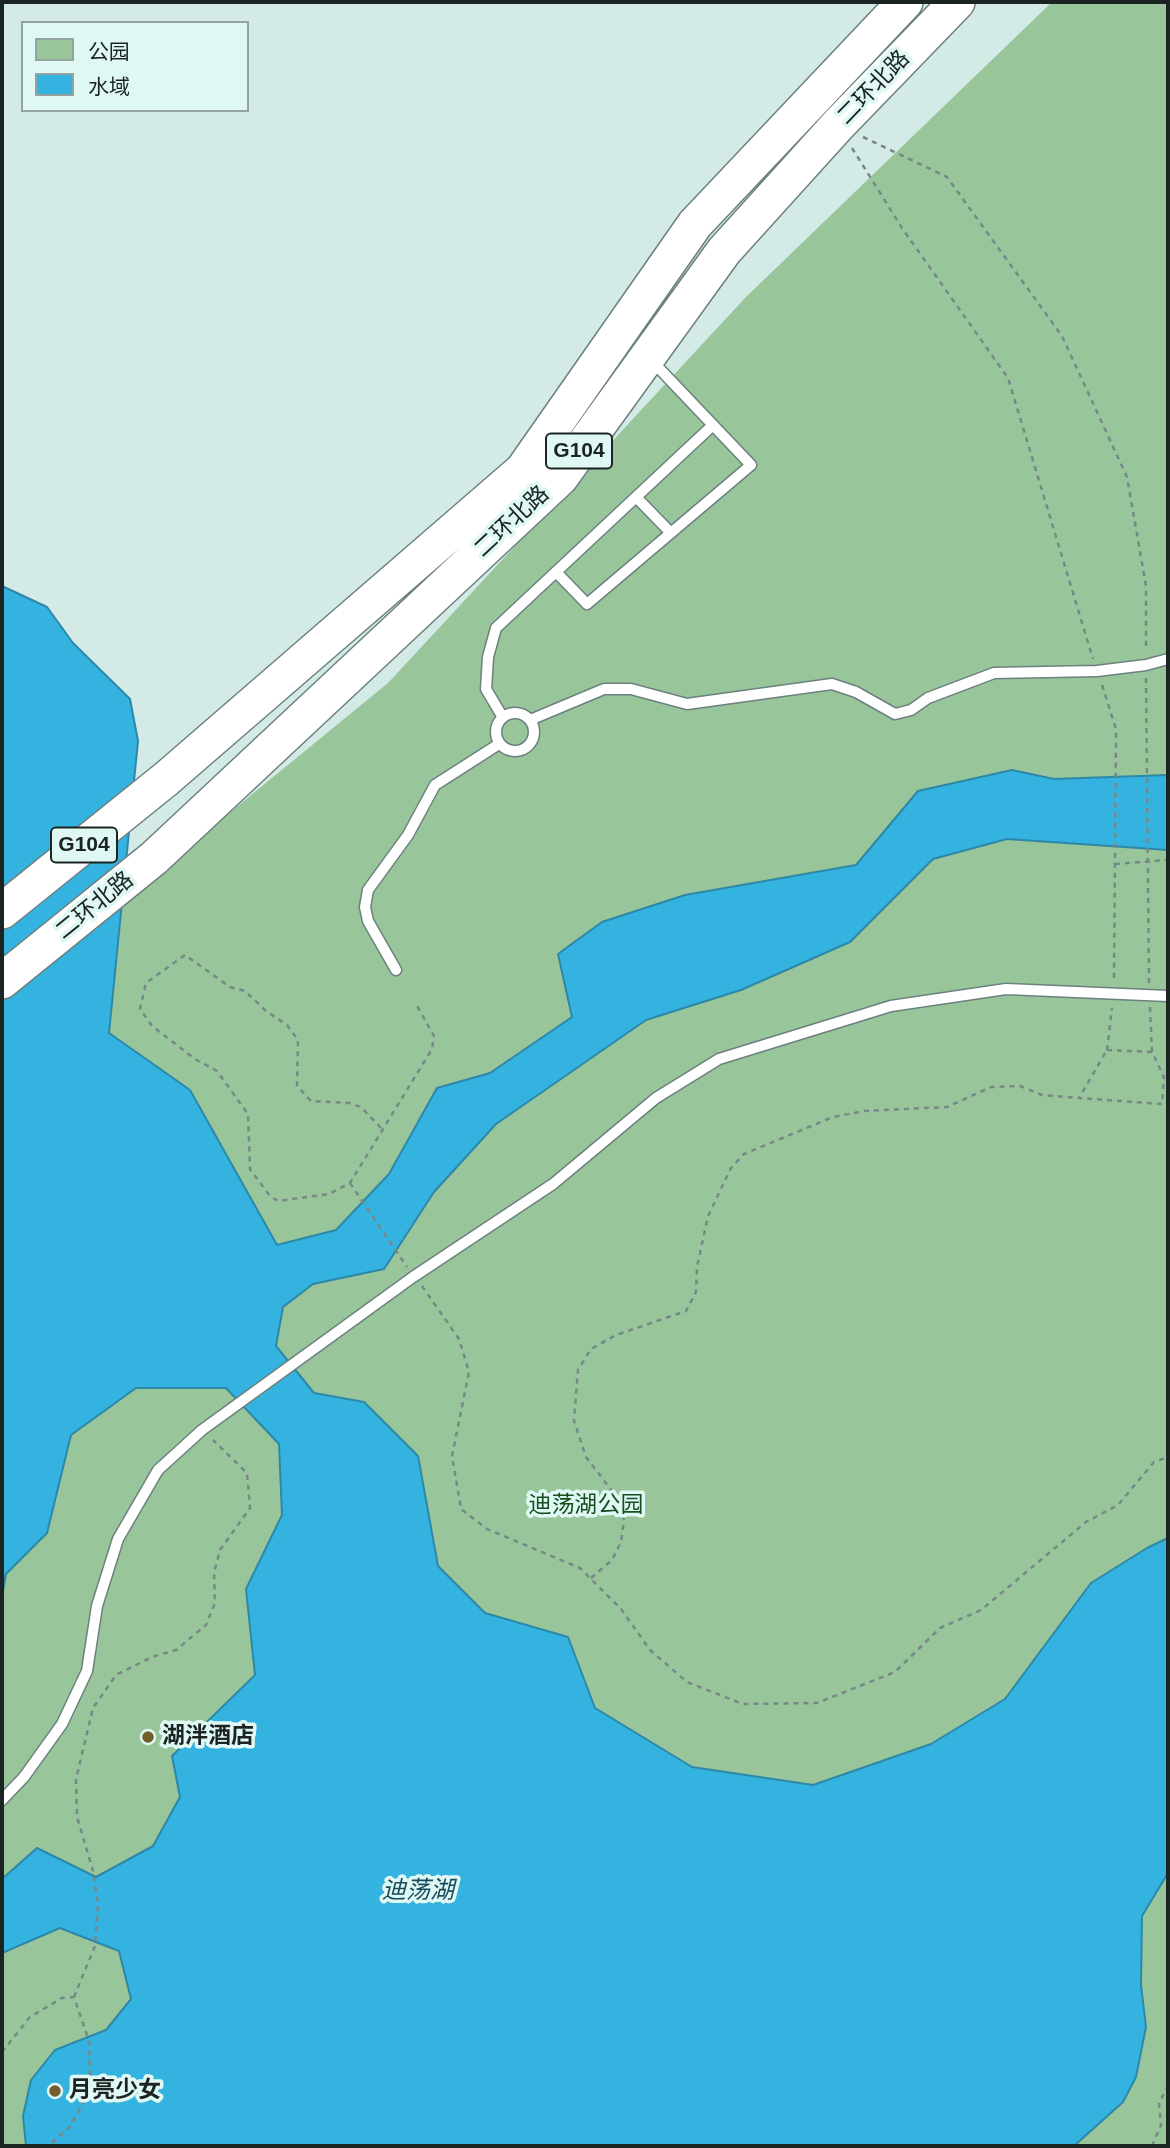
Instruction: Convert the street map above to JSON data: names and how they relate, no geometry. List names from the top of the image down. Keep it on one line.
{"streets":{"highway":["二环北路","G104"]},"water":["迪荡湖"],"parks":["迪荡湖公园"],"places":["湖泮酒店","月亮少女"],"legend":["公园","水域"]}
